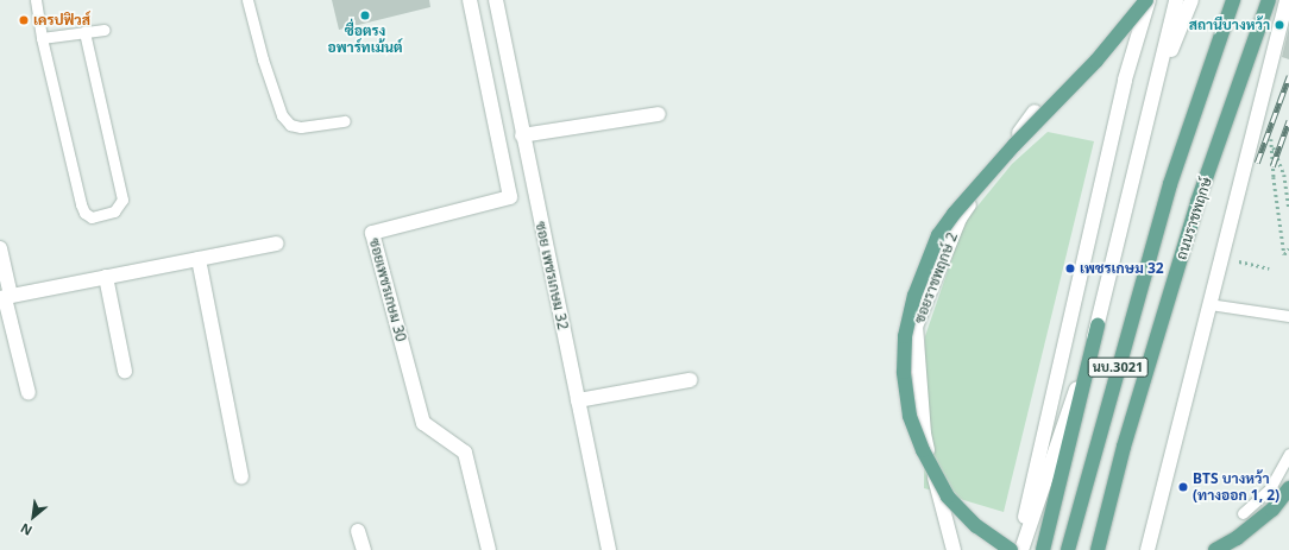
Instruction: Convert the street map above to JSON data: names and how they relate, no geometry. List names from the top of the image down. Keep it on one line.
{"streets":{"main road":["ถนนราชพฤกษ์","นบ.3021"],"street":["ซอย เพชรเกษม 32","ซอยราชพฤกษ์ 2","ซอยเพชรเกษม 30"]},"places":["ซื่อตรง อพาร์ทเม้นต์","เครปฟิวส์","สถานีบางหว้า","เพชรเกษม 32","BTS บางหว้า (ทางออก 1, 2)"],"north":"bottom left"}
